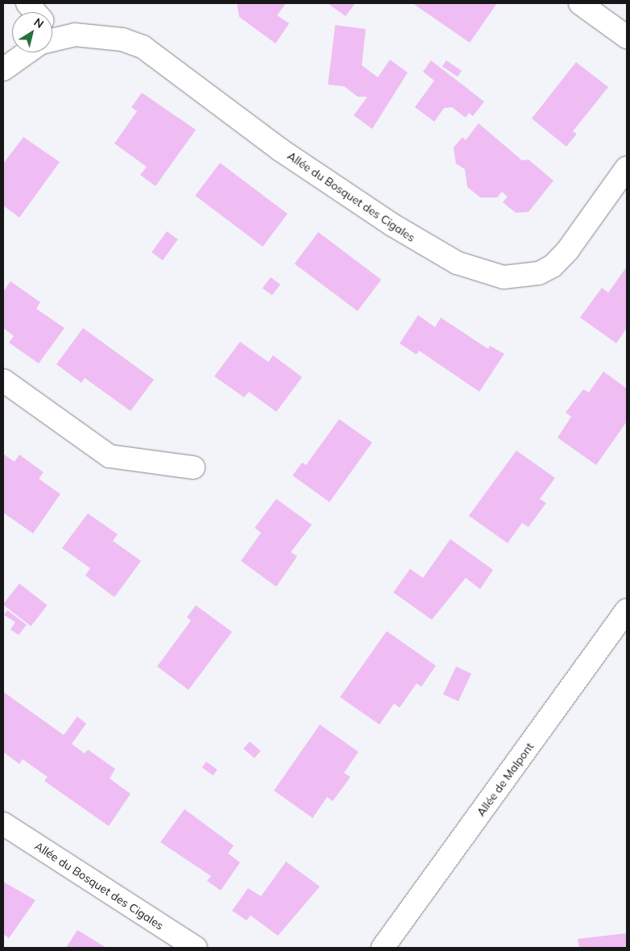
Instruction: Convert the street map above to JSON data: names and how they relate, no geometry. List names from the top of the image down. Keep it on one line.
{"streets":{"street":["Allée du Bosquet des Cigales","Allée de Malpont"]},"north":"top right"}
